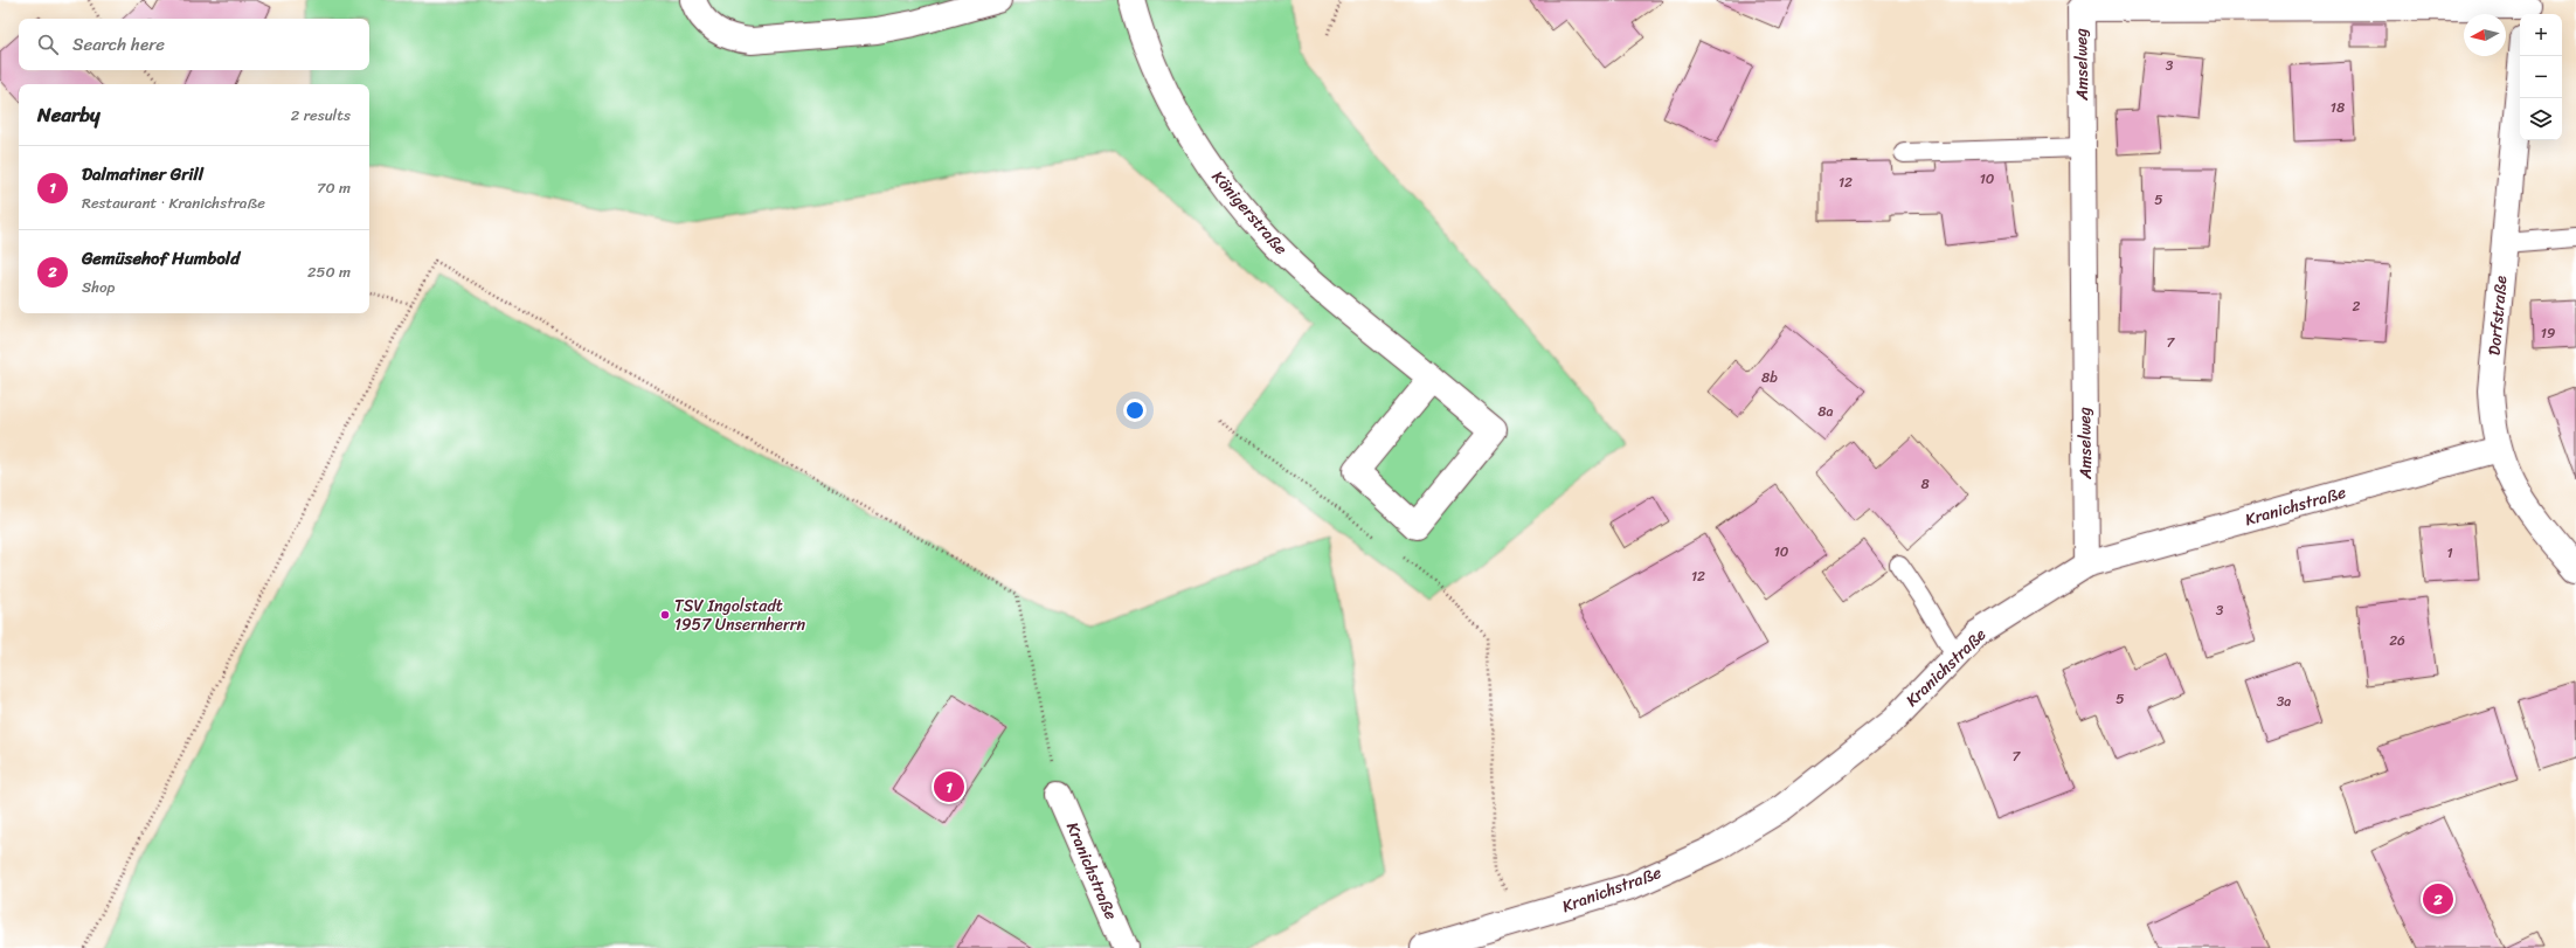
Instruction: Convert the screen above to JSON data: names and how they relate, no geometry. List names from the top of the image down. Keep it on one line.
{"streets":{"street":["Amselweg","Königerstraße","Dorfstraße","Kranichstraße"]},"crossings":[["Amselweg","Kranichstraße"],["Dorfstraße","Kranichstraße"]],"places":["TSV Ingolstadt 1957 Unsernherrn"],"house_numbers":["3","18","10","12","5","2","19","7","8b","8a","8","10","1","12","3","26","5","3a","7"],"north":"left","page":{"map_buttons":["+","−"],"search":"Search here","heading":["Nearby","2 results"],"list":[{"mark":"1","name":"Dalmatiner Grill","note":"Restaurant · Kranichstraße","value":"70 m"},{"mark":"2","name":"Gemüsehof Humbold","note":"Shop","value":"250 m"}],"pins":["1","2"]}}
